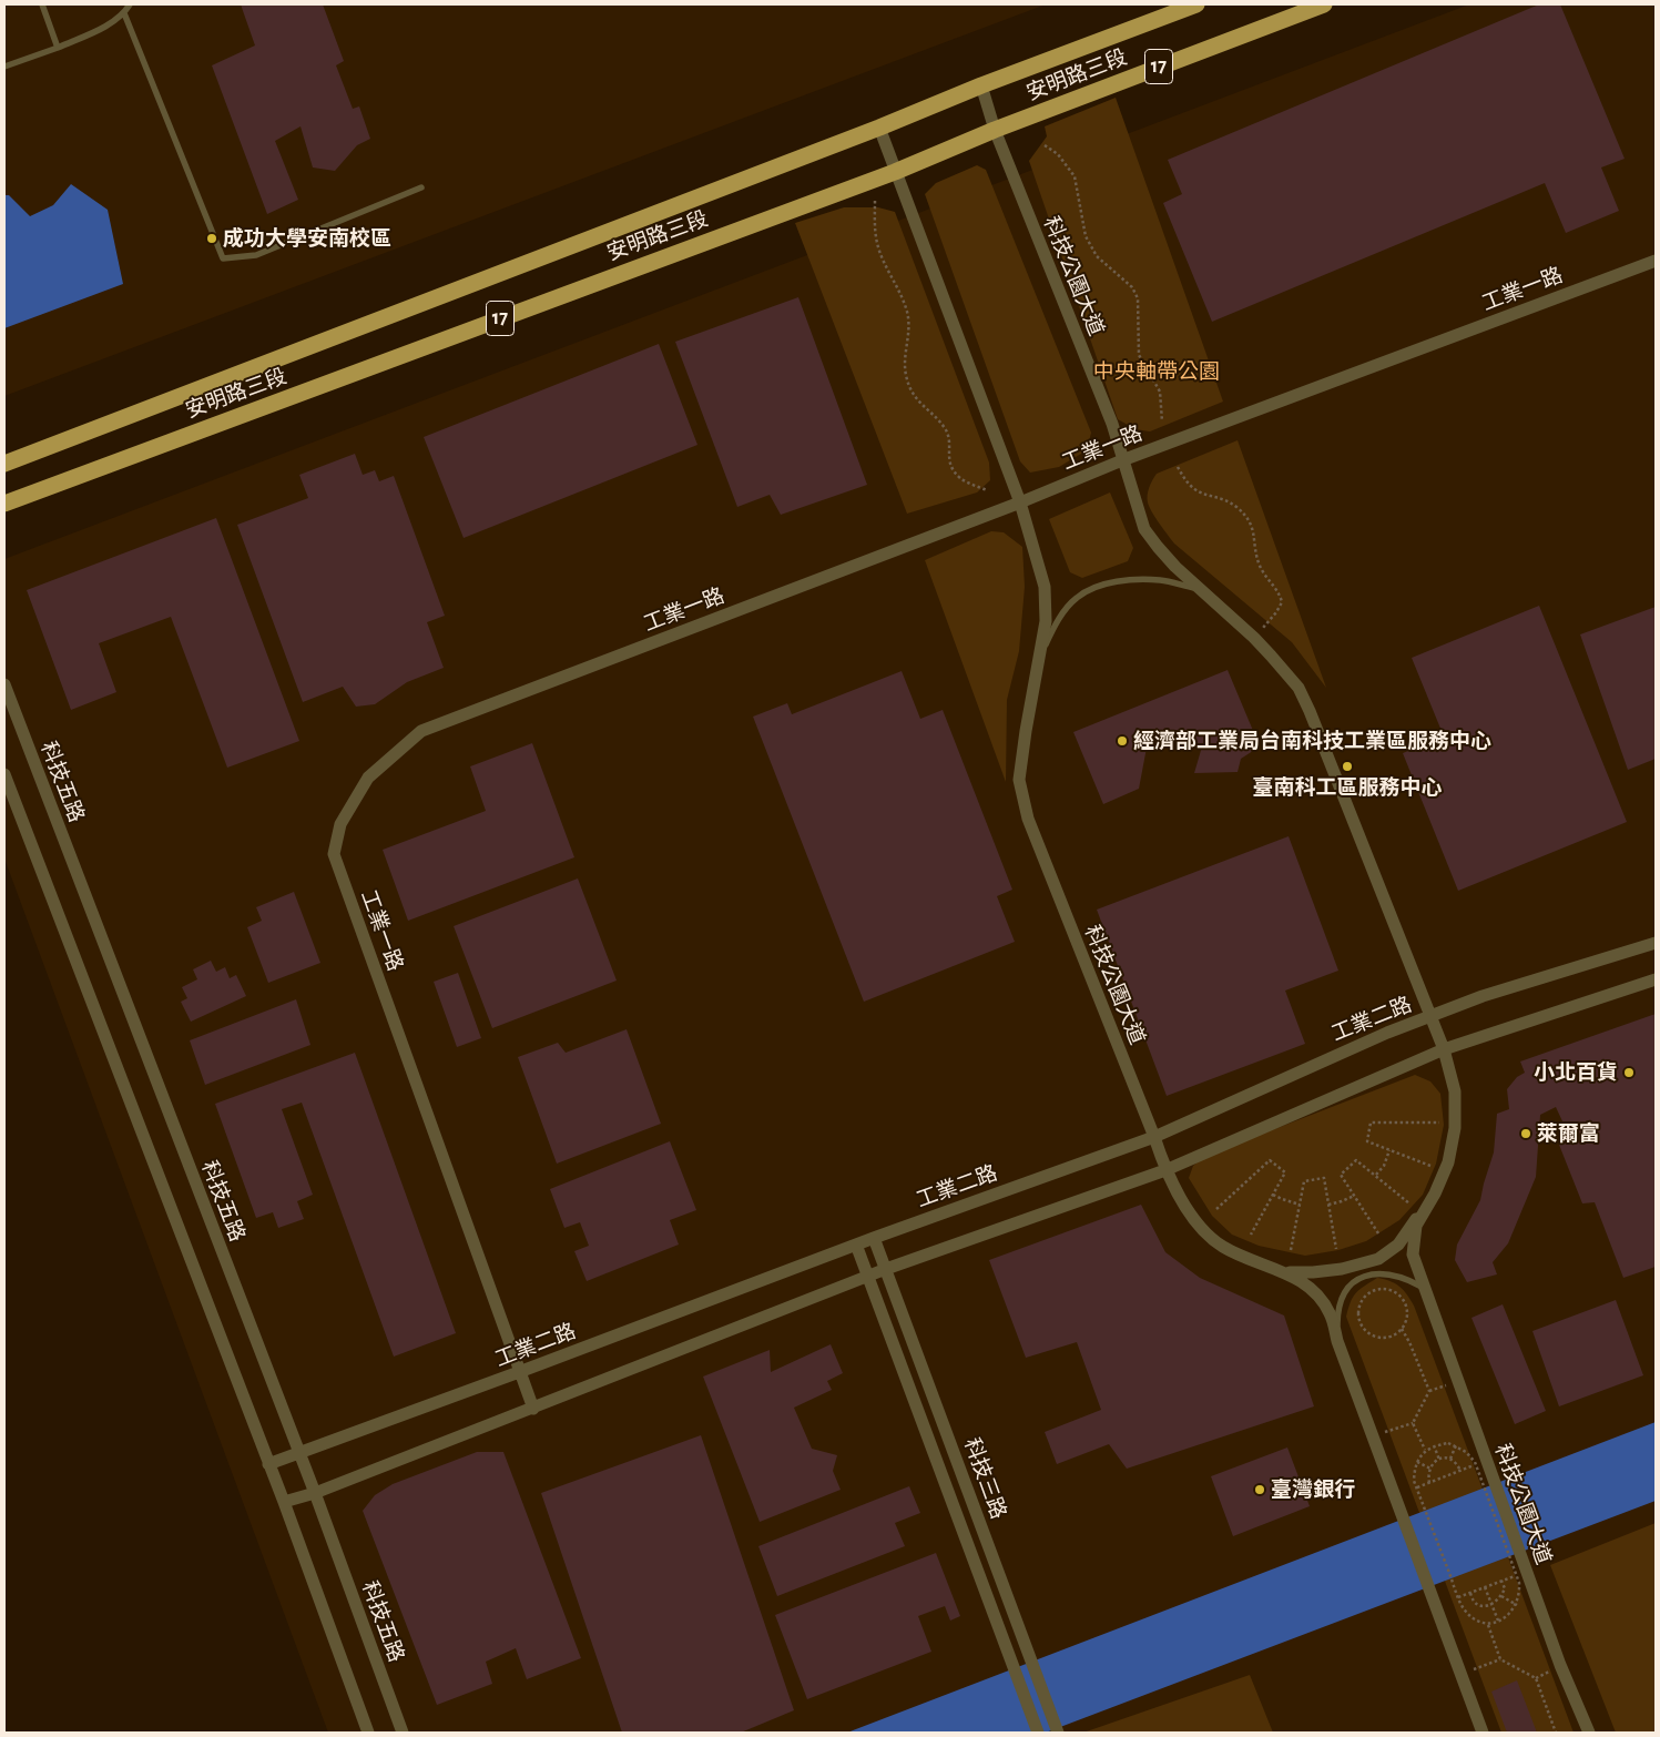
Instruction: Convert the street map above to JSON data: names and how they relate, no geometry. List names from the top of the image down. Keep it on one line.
{"streets":{"main road":["17","安明路三段"],"street":["科技公園大道","工業一路","科技五路","工業二路","科技三路"]},"crossings":[["安明路三段","科技公園大道"],["科技公園大道","工業一路"],["科技公園大道","工業二路"],["工業一路","工業二路"],["科技五路","工業二路"],["工業二路","科技三路"]],"parks":["中央軸帶公園"],"places":["成功大學安南校區","經濟部工業局台南科技工業區服務中心","臺南科工區服務中心","小北百貨","萊爾富","臺灣銀行"]}
